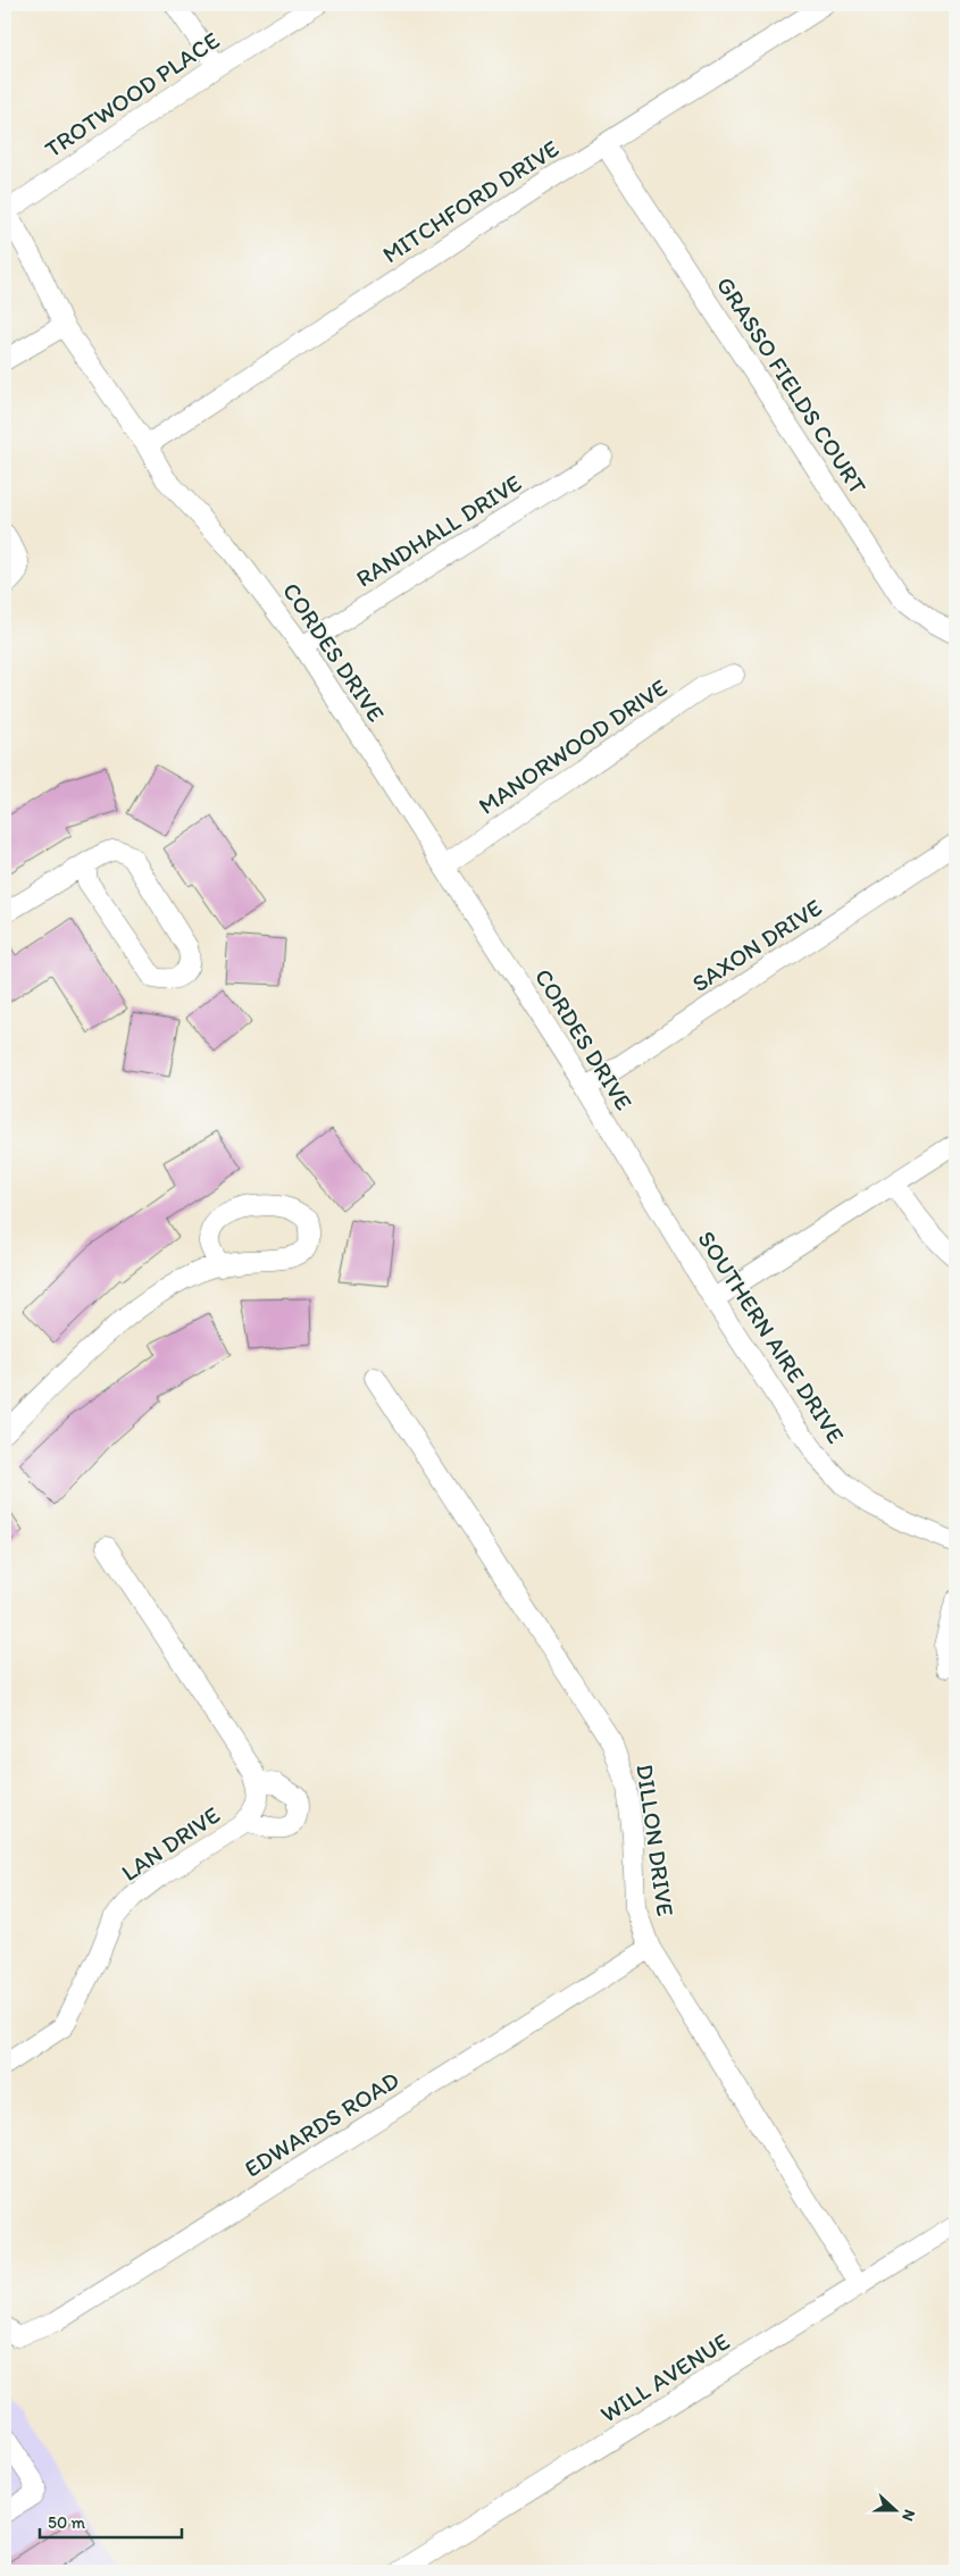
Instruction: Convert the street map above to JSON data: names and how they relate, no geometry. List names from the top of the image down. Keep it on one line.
{"streets":{"street":["TROTWOOD PLACE","MITCHFORD DRIVE","GRASSO FIELDS COURT","RANDHALL DRIVE","CORDES DRIVE","MANORWOOD DRIVE","SAXON DRIVE","SOUTHERN AIRE DRIVE","DILLON DRIVE","LAN DRIVE","EDWARDS ROAD","WILL AVENUE"]},"crossings":[["TROTWOOD PLACE","CORDES DRIVE"],["MITCHFORD DRIVE","GRASSO FIELDS COURT"],["MITCHFORD DRIVE","CORDES DRIVE"],["RANDHALL DRIVE","CORDES DRIVE"],["CORDES DRIVE","MANORWOOD DRIVE"],["CORDES DRIVE","SAXON DRIVE"],["CORDES DRIVE","SOUTHERN AIRE DRIVE"],["DILLON DRIVE","EDWARDS ROAD"],["DILLON DRIVE","WILL AVENUE"]],"scale_bar":"50 m","north":"right"}
